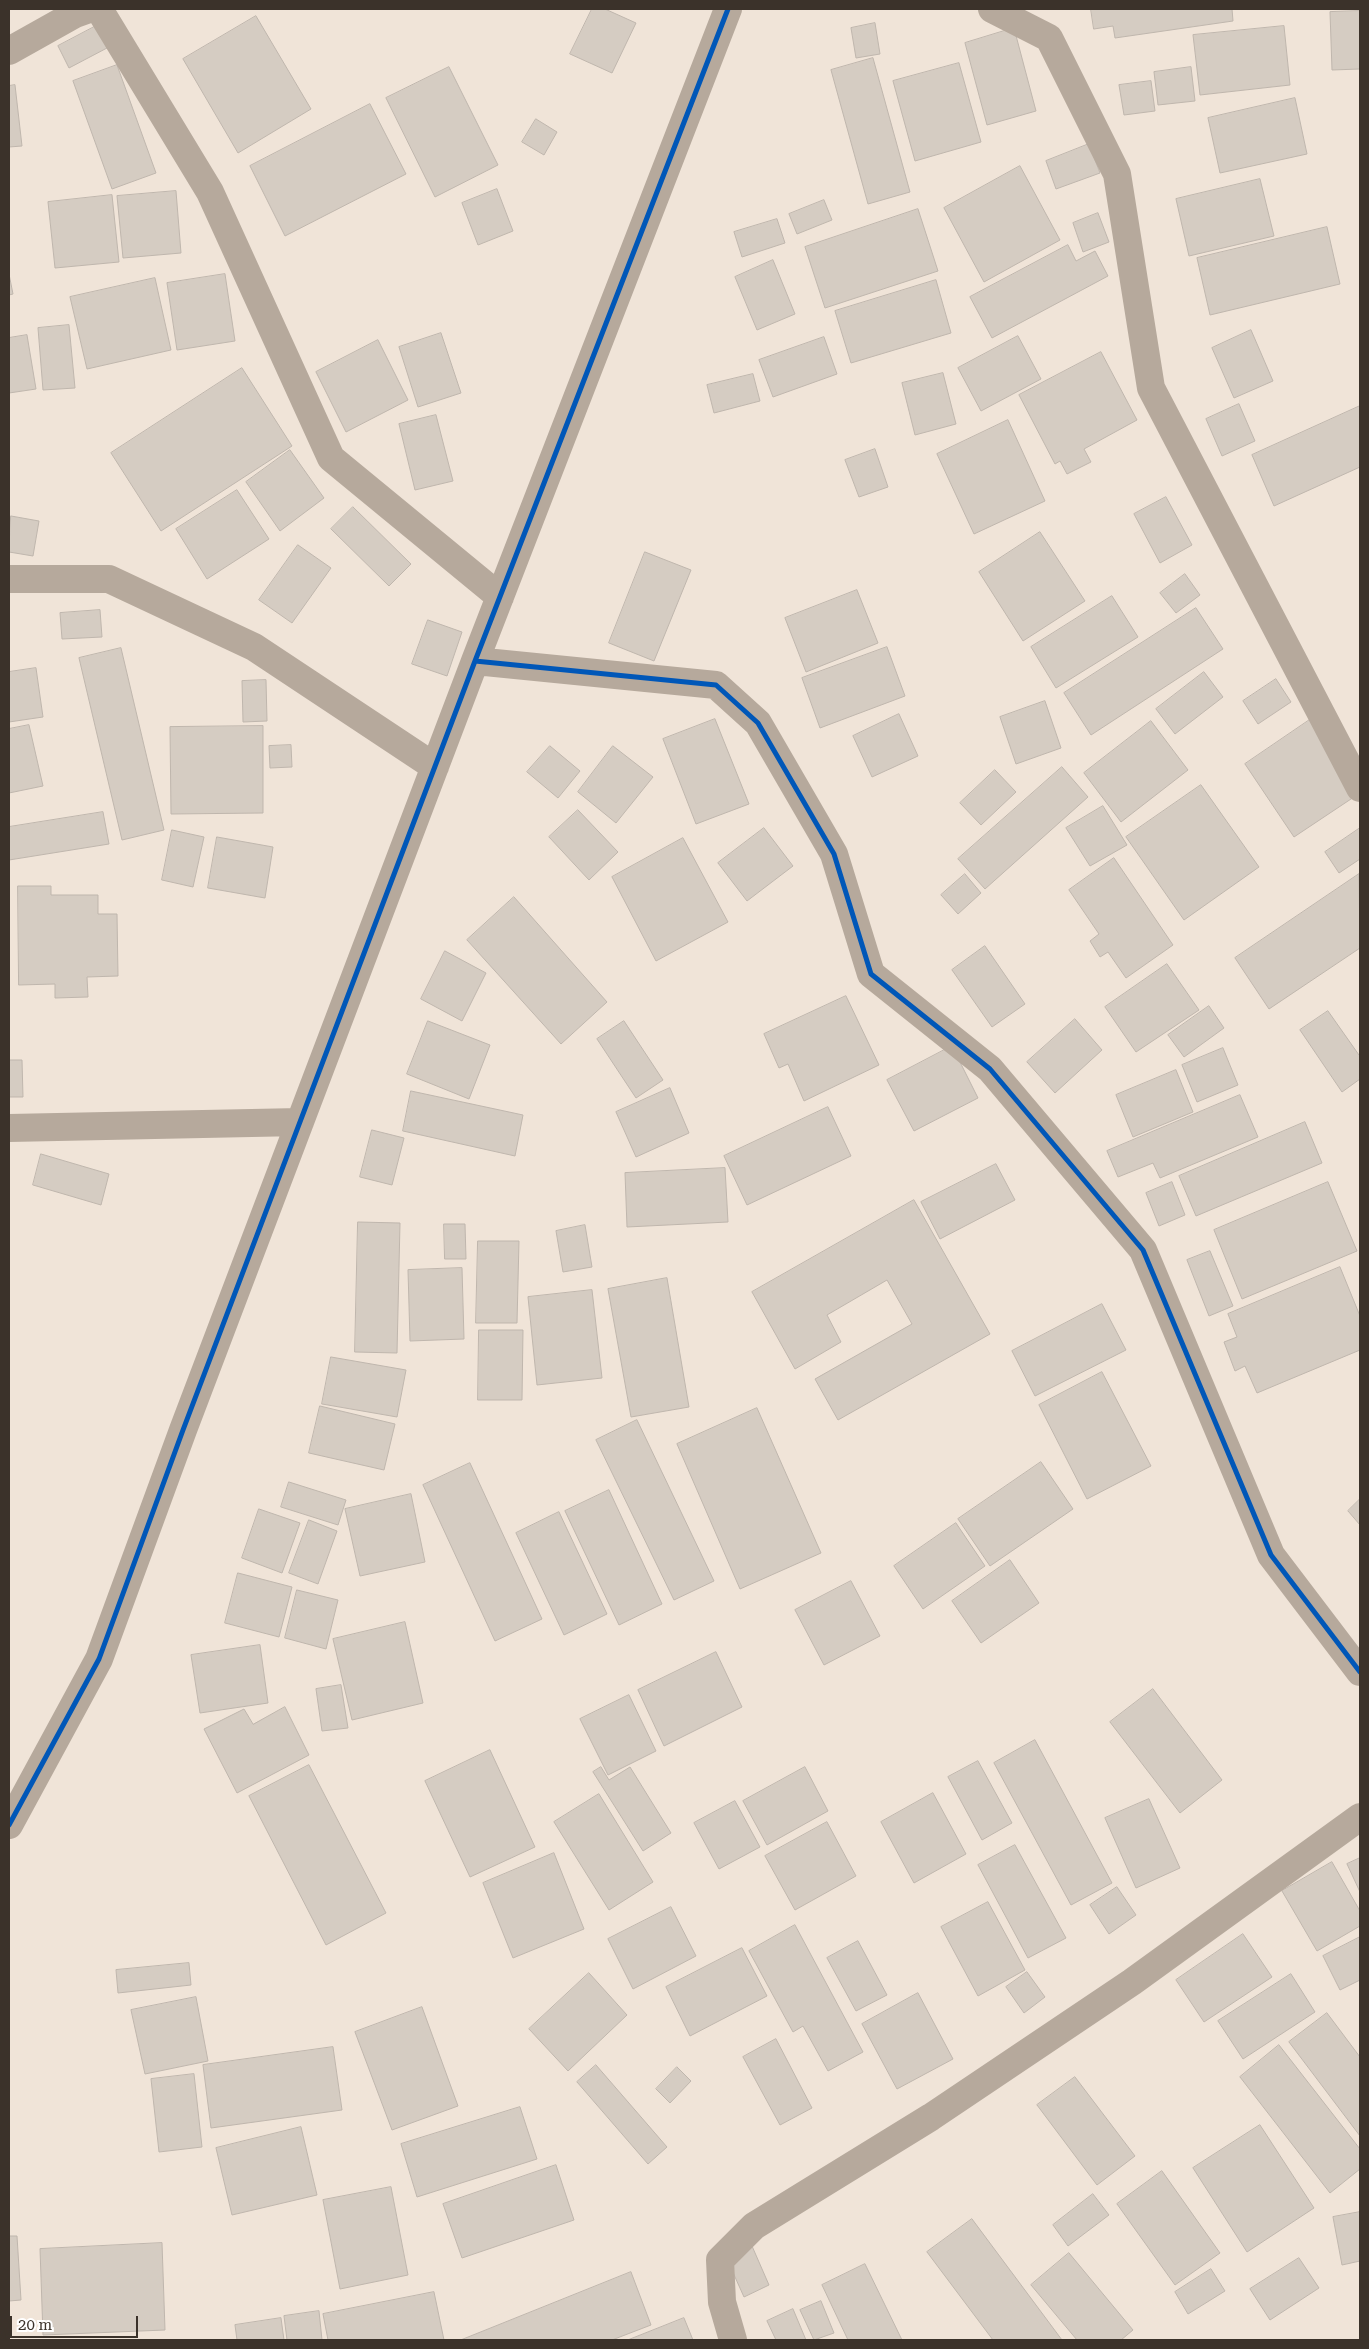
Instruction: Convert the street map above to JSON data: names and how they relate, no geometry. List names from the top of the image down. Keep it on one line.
{"scale_bar":"20 m"}
